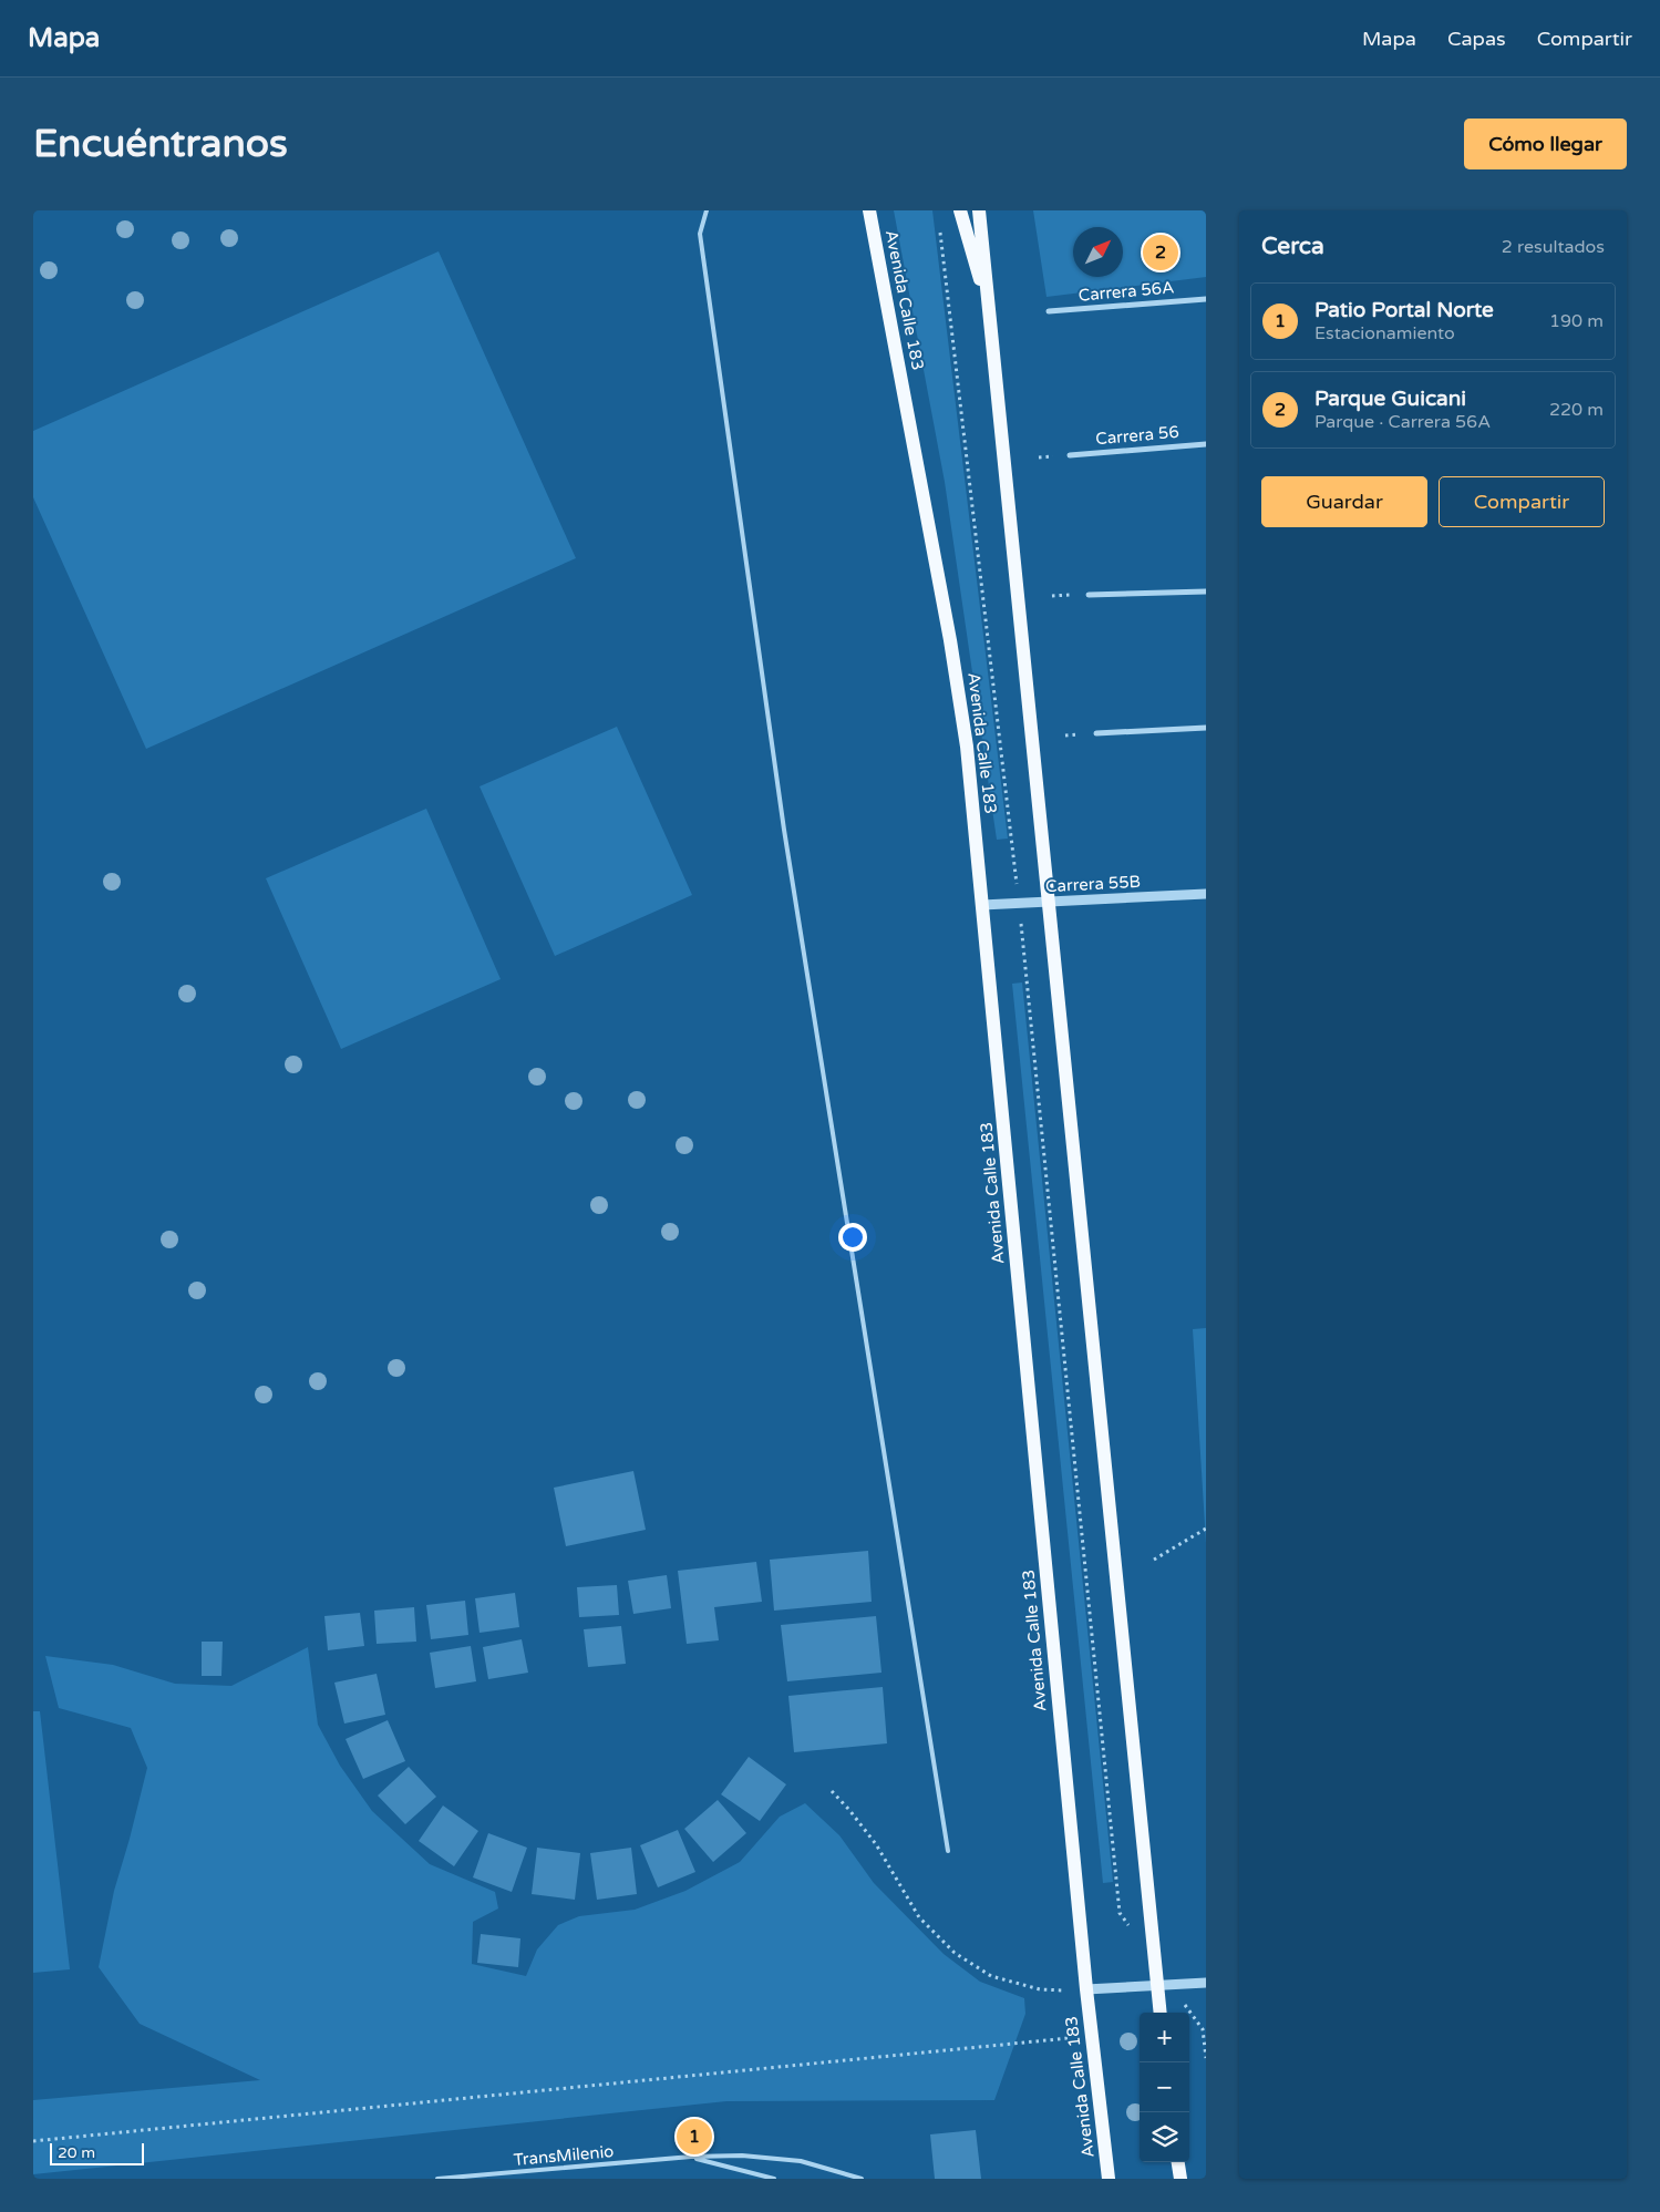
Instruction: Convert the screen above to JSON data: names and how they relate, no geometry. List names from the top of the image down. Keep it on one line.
{"streets":{"main road":["Avenida Calle 183"],"street":["Carrera 56A","Carrera 56","Carrera 55B"],"lane":["TransMilenio"]},"crossings":[["Avenida Calle 183","Carrera 55B"]],"scale_bar":"20 m","north":"top right","page":{"header":"Mapa","nav":["Mapa","Capas","Compartir"],"buttons":["Cómo llegar",["Guardar","Compartir"]],"title":"Encuéntranos","heading":["Cerca","2 resultados"],"pins":["2","1"],"list":[{"mark":"1","name":"Patio Portal Norte","note":"Estacionamiento","value":"190 m"},{"mark":"2","name":"Parque Guicani","note":"Parque · Carrera 56A","value":"220 m"}],"map_buttons":["+","−"],"scale":"20 m"}}
